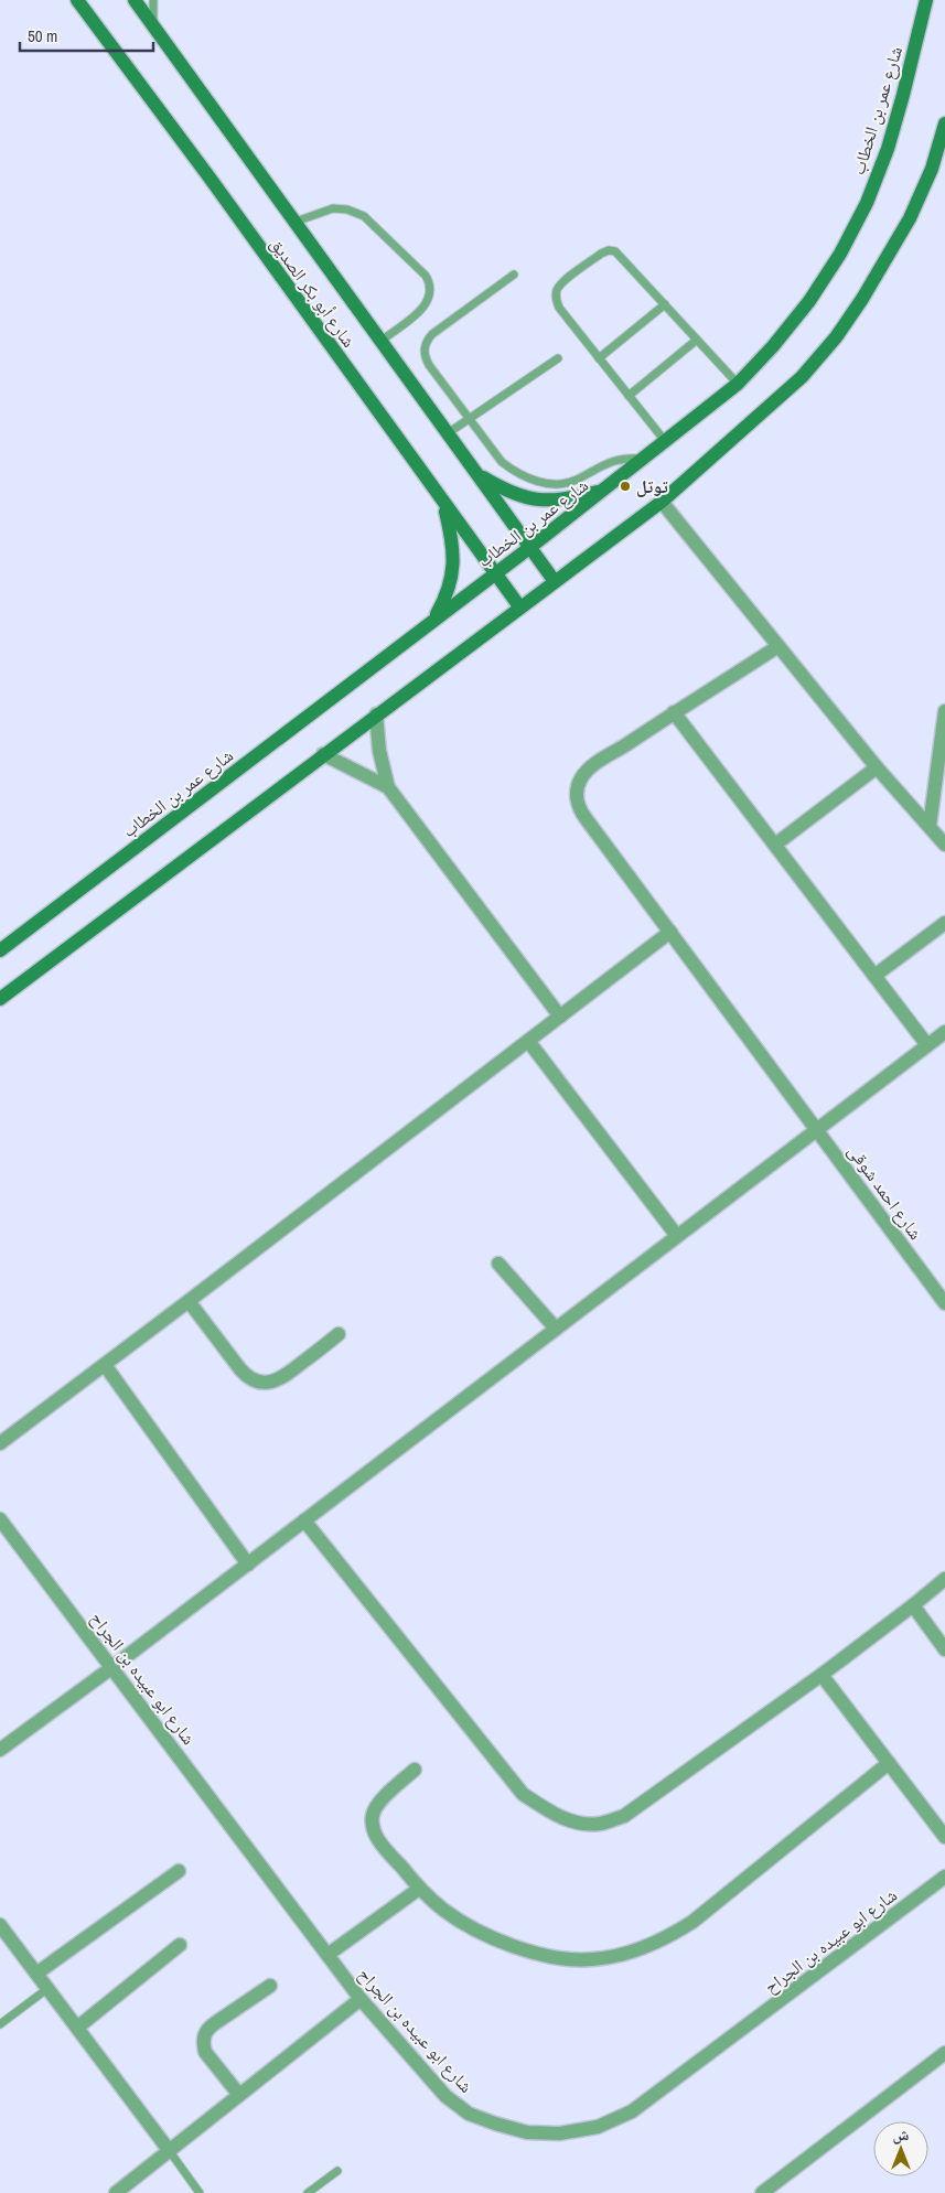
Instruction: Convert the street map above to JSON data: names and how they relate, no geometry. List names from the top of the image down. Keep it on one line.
{"streets":{"street":["شارع عمر بن الخطاب","شارع أبو بكر الصديق","شارع احمد شوقى","شارع ابو عبيده بن الجراح"]},"crossings":[["شارع عمر بن الخطاب","شارع أبو بكر الصديق"]],"places":["توتل"],"scale_bar":"50 m","north":"top"}
